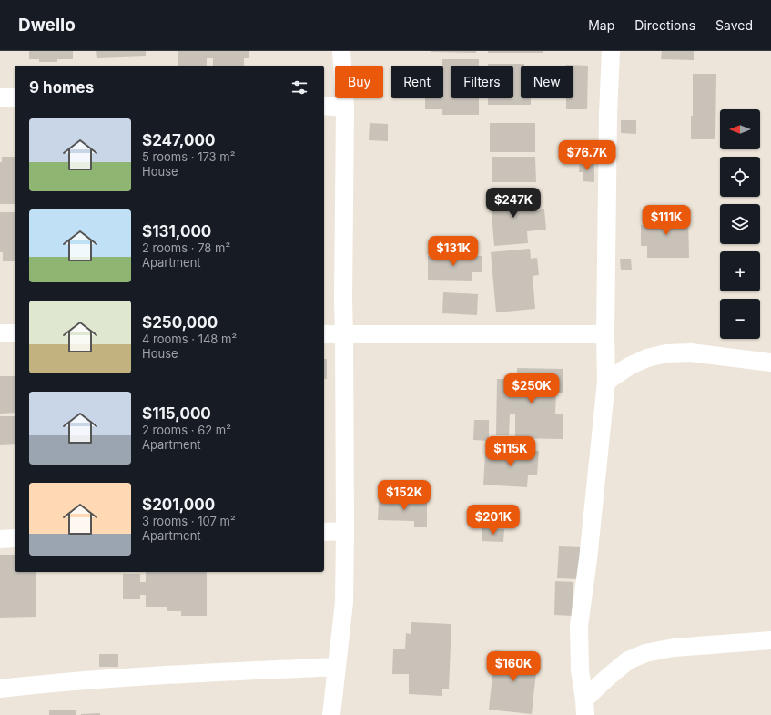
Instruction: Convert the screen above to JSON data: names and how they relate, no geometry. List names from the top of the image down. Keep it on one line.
{"north":"left","page":{"header":"Dwello","nav":["Map","Directions","Saved"],"chip":["Buy","Rent","Filters","New"],"heading":"9 homes","map_buttons":["+","−"],"list":[{"name":"$247,000","note":"5 rooms · 173 m² · House"},{"name":"$131,000","note":"2 rooms · 78 m² · Apartment"},{"name":"$250,000","note":"4 rooms · 148 m² · House"},{"name":"$115,000","note":"2 rooms · 62 m² · Apartment"},{"name":"$201,000","note":"3 rooms · 107 m² · Apartment"}],"price":["$76.7K","$247K","$111K","$131K","$250K","$115K","$152K","$201K","$160K"]}}
